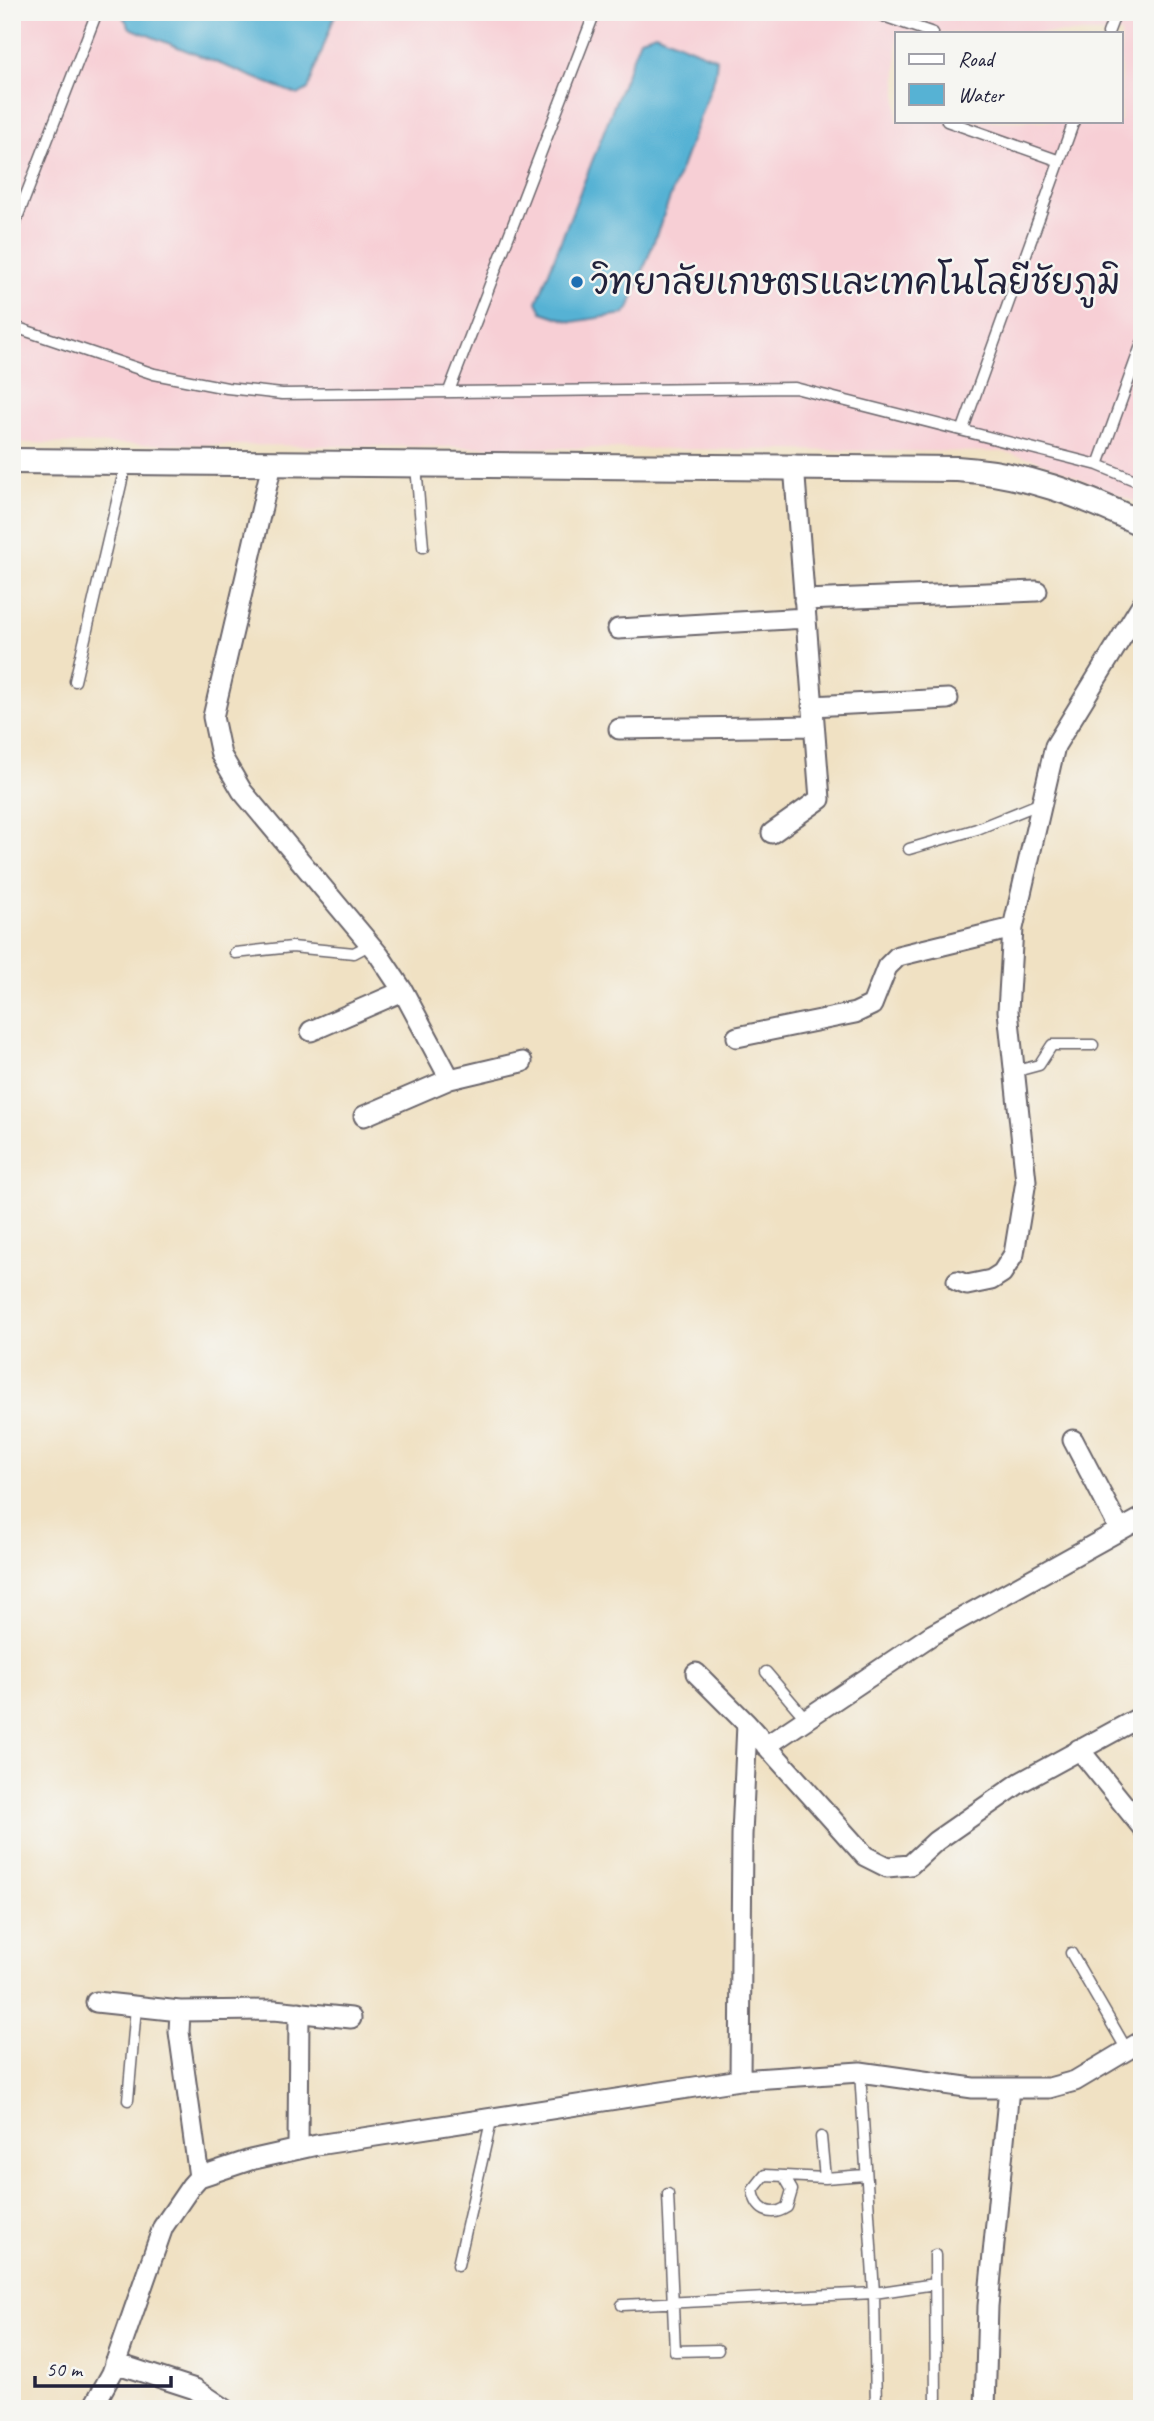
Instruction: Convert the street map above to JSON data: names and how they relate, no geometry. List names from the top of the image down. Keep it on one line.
{"places":["วิทยาลัยเกษตรและเทคโนโลยีชัยภูมิ"],"legend":["Road","Water"],"scale_bar":"50 m"}
